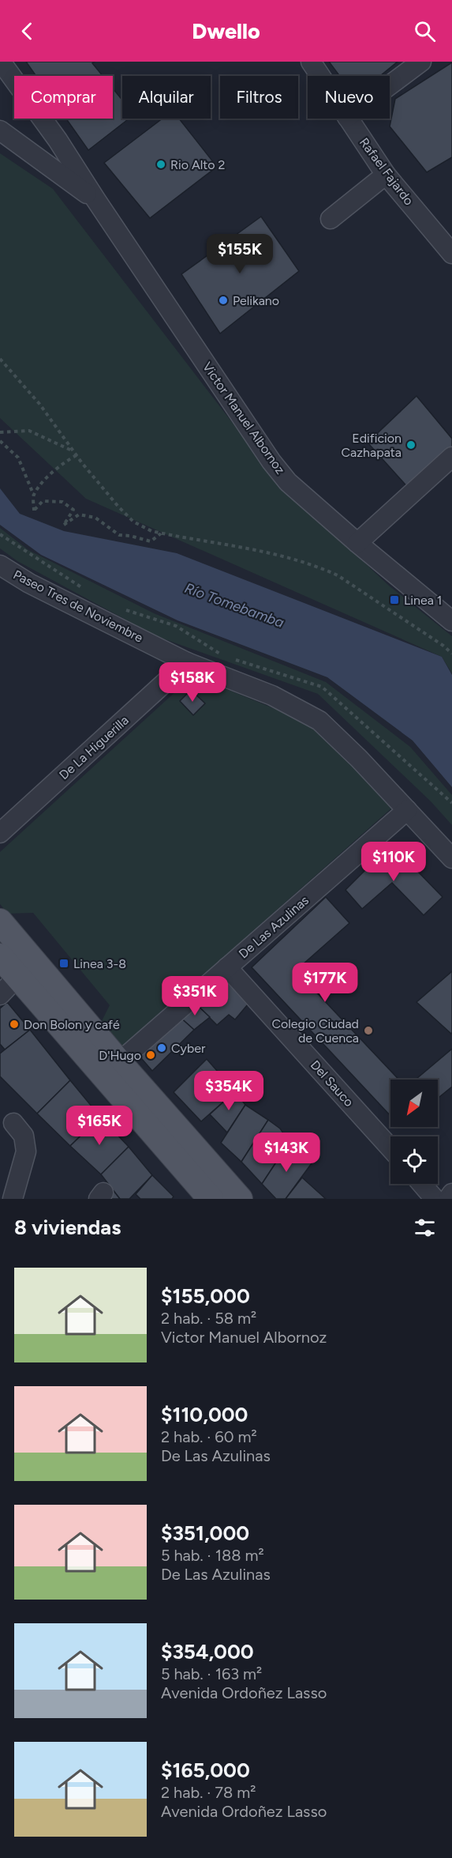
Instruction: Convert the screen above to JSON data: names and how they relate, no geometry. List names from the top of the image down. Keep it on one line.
{"streets":{"street":["Rafael Fajardo","Victor Manuel Albornoz","Paseo Tres de Noviembre","De La Higuerilla","De Las Azulinas","Del Sauco"]},"crossings":[["Paseo Tres de Noviembre","De La Higuerilla"],["Paseo Tres de Noviembre","De Las Azulinas"],["De Las Azulinas","Del Sauco"]],"water":["Río Tomebamba"],"places":{"other":["Rio Alto 2","Pelikano","Edificion Cazhapata","Don Bolon y café","Colegio Ciudad de Cuenca","Cyber","D'Hugo"],"transit":["Linea 1","Linea 3-8"]},"north":"bottom left","page":{"header":"Dwello","chip":["Comprar","Alquilar","Filtros","Nuevo"],"price":["$155K","$158K","$110K","$177K","$351K","$354K","$165K","$143K"],"heading":"8 viviendas","list":[{"name":"$155,000","note":"2 hab. · 58 m² · Victor Manuel Albornoz"},{"name":"$110,000","note":"2 hab. · 60 m² · De Las Azulinas"},{"name":"$351,000","note":"5 hab. · 188 m² · De Las Azulinas"},{"name":"$354,000","note":"5 hab. · 163 m² · Avenida Ordoñez Lasso"},{"name":"$165,000","note":"2 hab. · 78 m² · Avenida Ordoñez Lasso"}]}}
